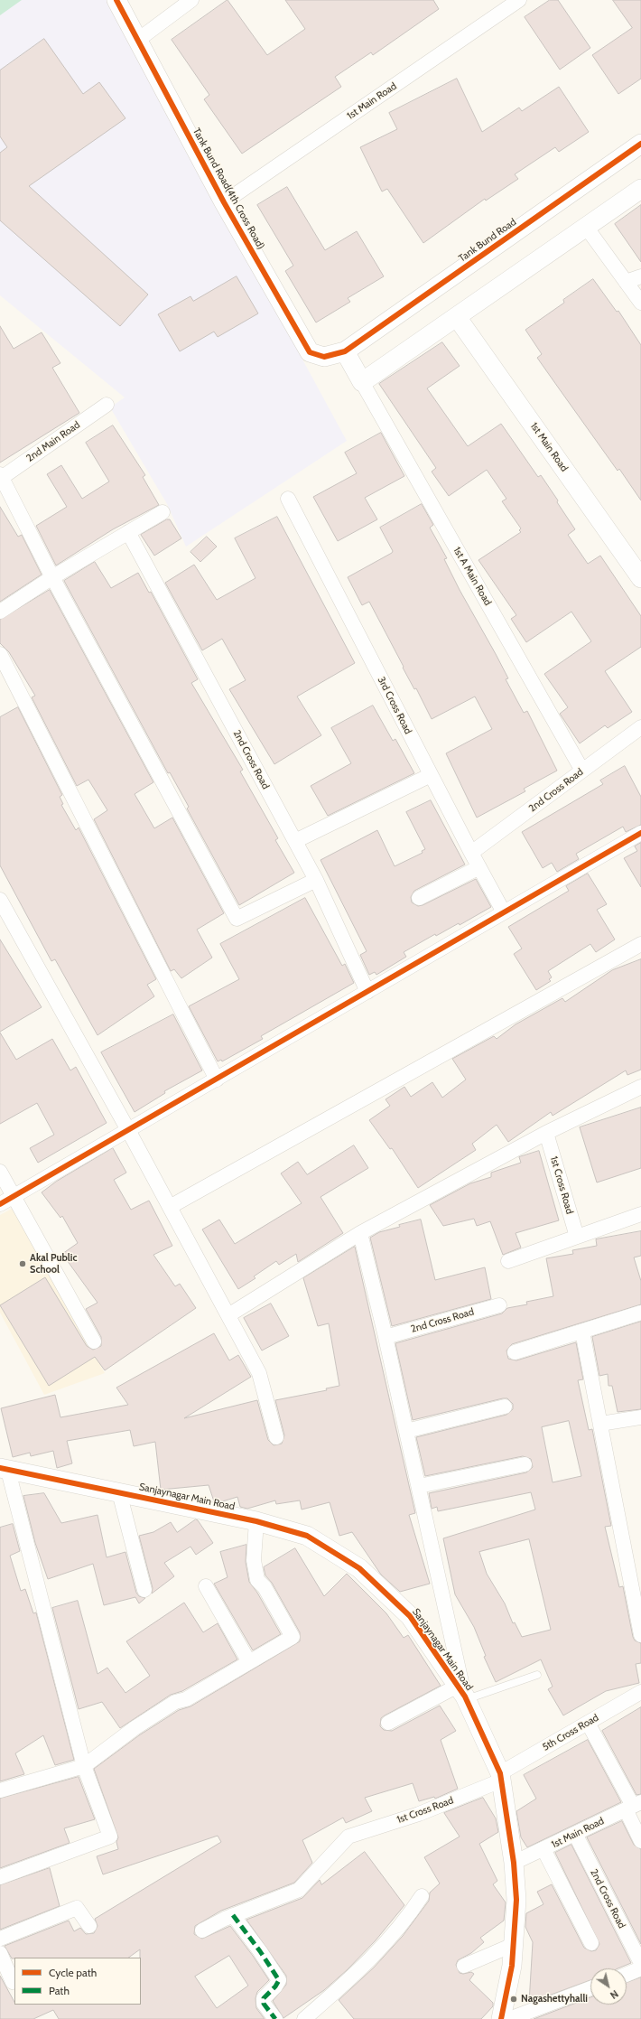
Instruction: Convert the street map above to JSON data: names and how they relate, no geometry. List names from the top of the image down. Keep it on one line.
{"streets":{"street":["1st Main Road","Tank Bund Road(4th Cross Road)","Tank Bund Road","2nd Main Road","1st A Main Road","3rd Cross Road","2nd Cross Road","1st Cross Road","Sanjaynagar Main Road","5th Cross Road"]},"crossings":[["1st Main Road","Tank Bund Road(4th Cross Road)"],["1st Main Road","2nd Cross Road"],["1st Main Road","Sanjaynagar Main Road"],["Tank Bund Road(4th Cross Road)","Tank Bund Road"],["1st A Main Road","2nd Cross Road"],["3rd Cross Road","2nd Cross Road"],["1st Cross Road","Sanjaynagar Main Road"],["1st Cross Road","5th Cross Road"],["Sanjaynagar Main Road","5th Cross Road"]],"places":["Akal Public School","Nagashettyhalli"],"legend":["Cycle path","Path"],"north":"bottom right"}
